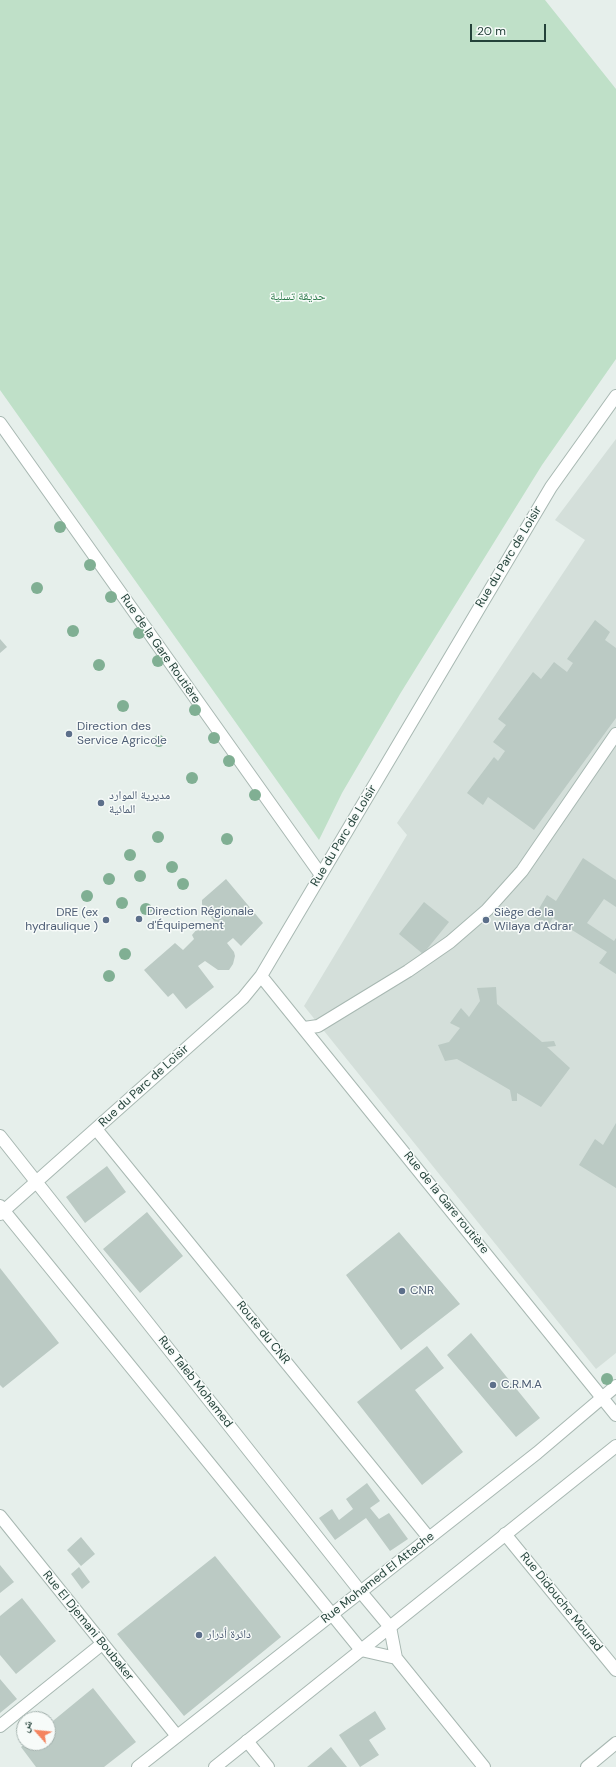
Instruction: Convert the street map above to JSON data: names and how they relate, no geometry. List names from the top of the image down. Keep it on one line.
{"streets":{"street":["Rue du Parc de Loisir","Rue de la Gare Routière","Rue de la Gare routière","Route du CNR","Rue Taleb Mohamed","Rue Mohamed El Attache","Rue Didouche Mourad","Rue El Djemani Boubaker"]},"crossings":[["Rue du Parc de Loisir","Rue de la Gare Routière"],["Rue du Parc de Loisir","Rue de la Gare routière"],["Rue du Parc de Loisir","Route du CNR"],["Rue du Parc de Loisir","Rue Taleb Mohamed"],["Rue de la Gare routière","Rue Mohamed El Attache"],["Route du CNR","Rue Mohamed El Attache"],["Rue Taleb Mohamed","Rue Mohamed El Attache"],["Rue Mohamed El Attache","Rue El Djemani Boubaker"]],"parks":["حديقة تسلية"],"places":["Direction des Service Agricole","مديرية الموارد المائية","Direction Régionale d'Équipement","DRE (ex hydraulique )","Siège de la Wilaya d'Adrar","CNR","C.R.M.A","دائرة أدرار"],"scale_bar":"20 m","north":"top left"}
